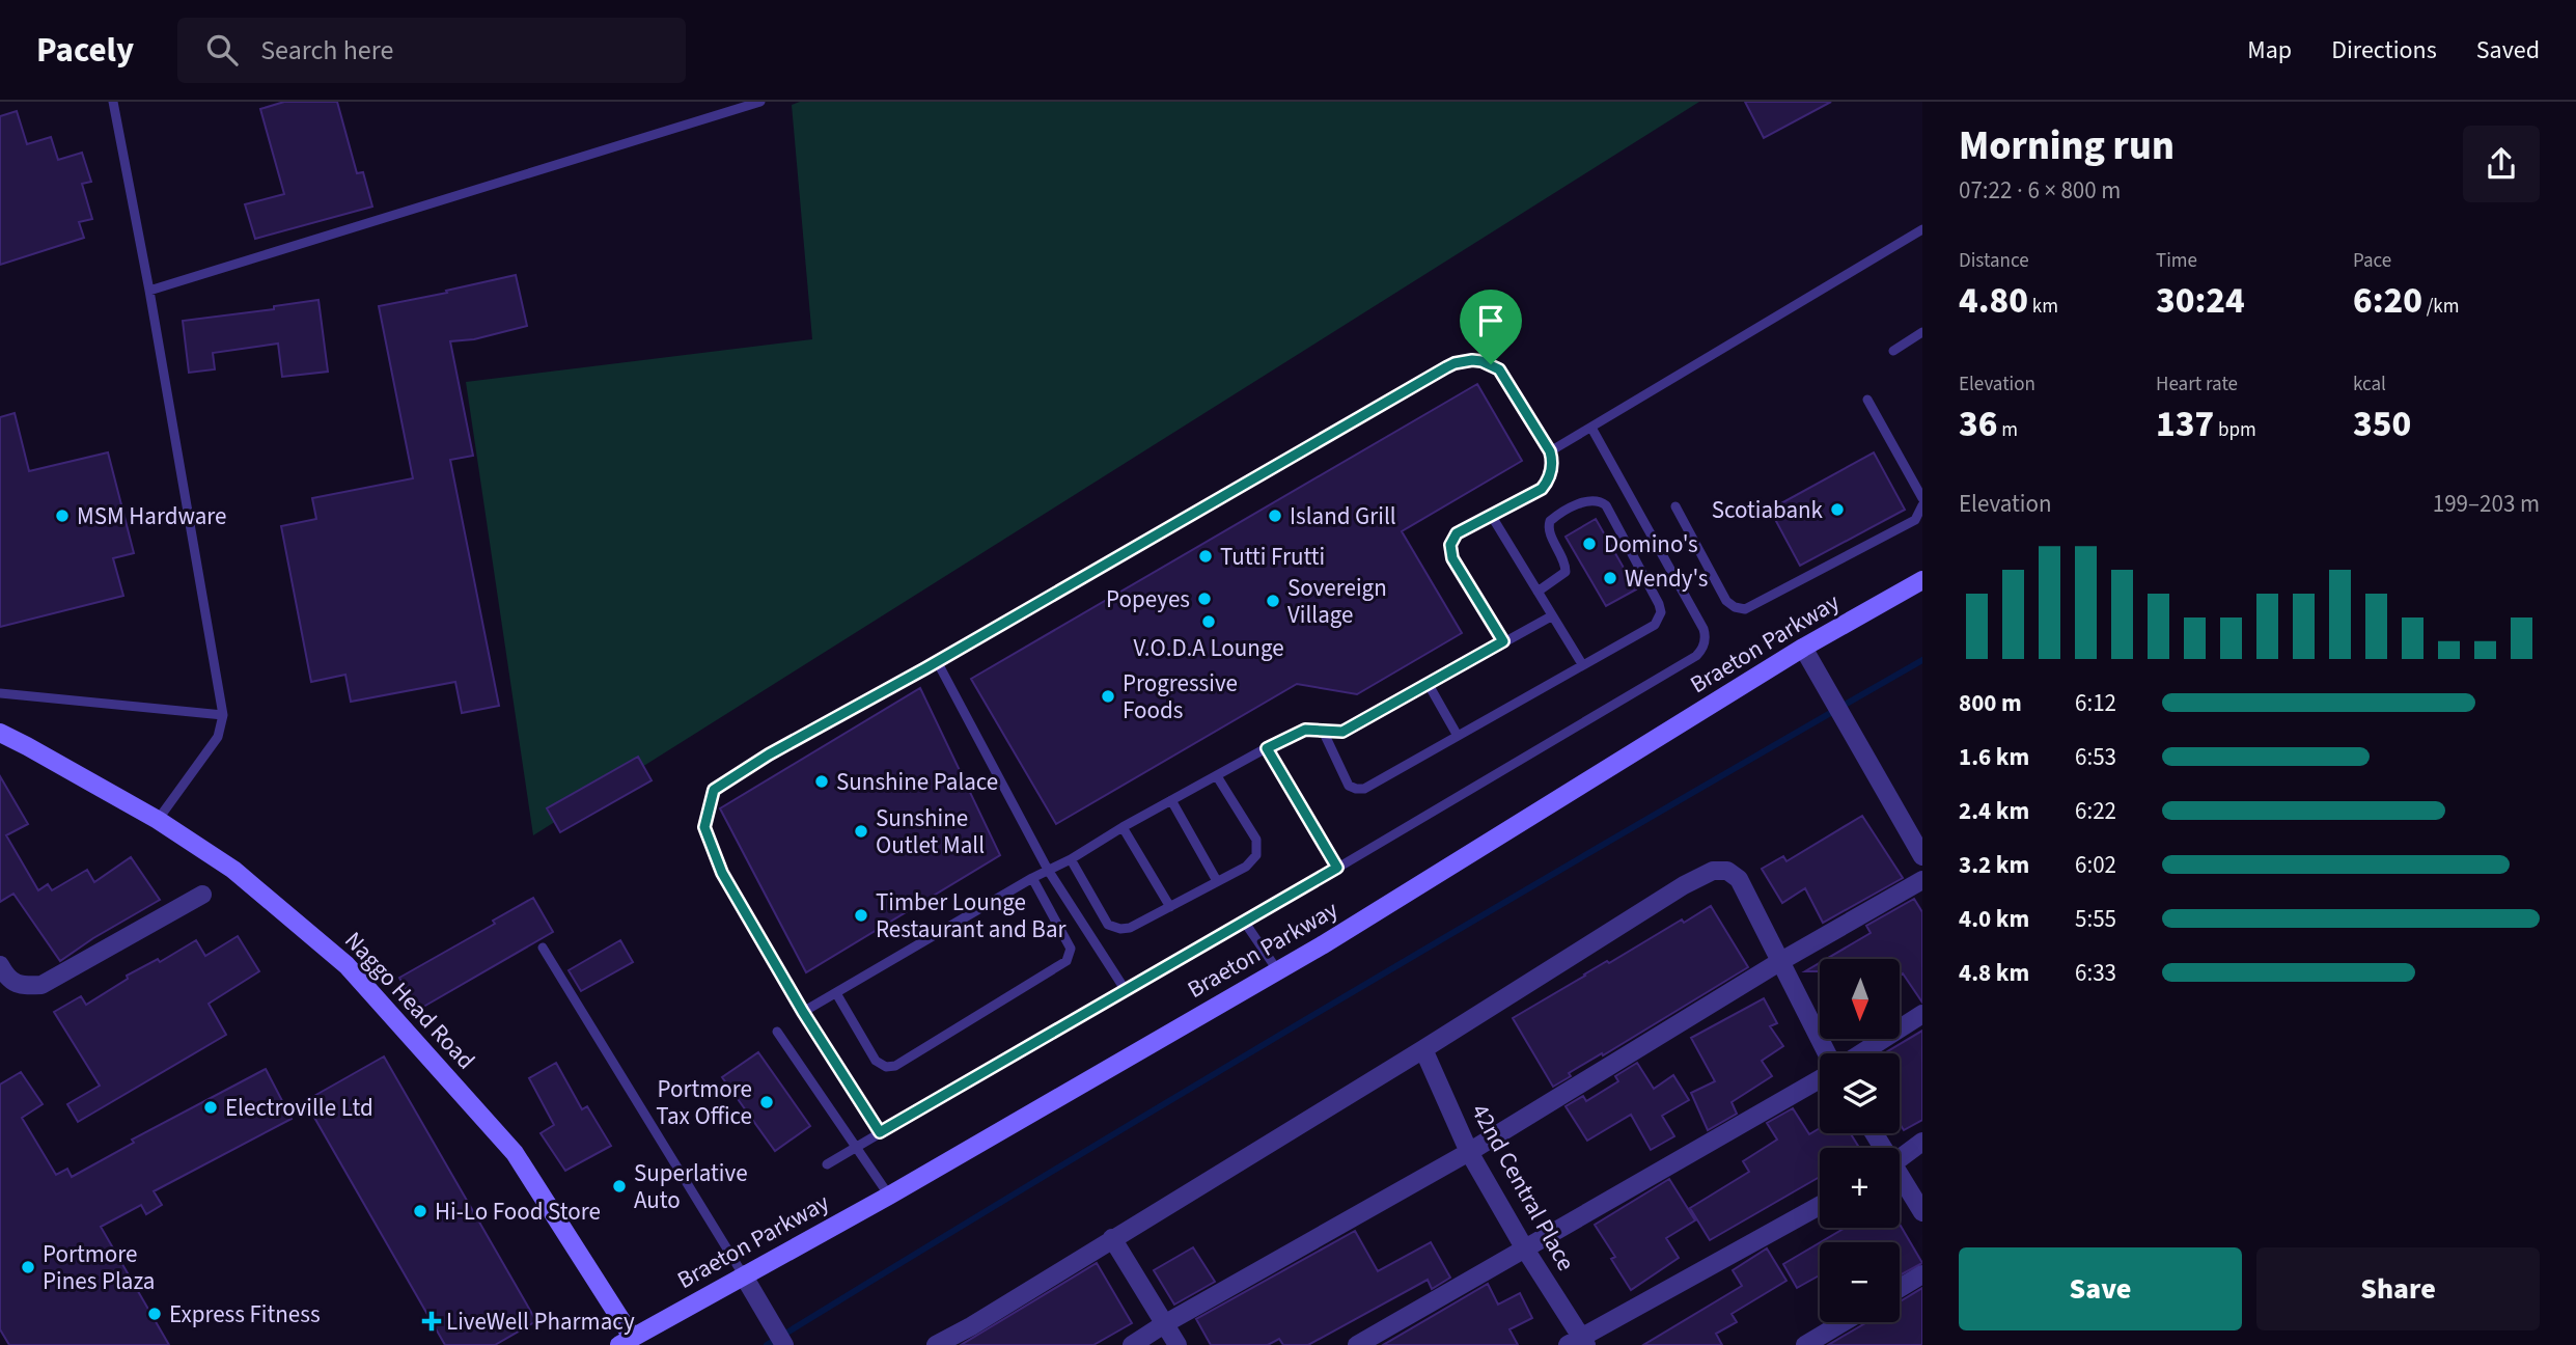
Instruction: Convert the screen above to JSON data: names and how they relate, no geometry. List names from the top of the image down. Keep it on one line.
{"streets":{"main road":["Braeton Parkway","Naggo Head Road"],"street":["42nd Central Place"]},"crossings":[["Braeton Parkway","Naggo Head Road"]],"places":{"other":["Scotiabank","MSM Hardware","Island Grill","Domino's","Tutti Frutti","Wendy's","Popeyes","Sovereign Village","V.O.D.A Lounge","Progressive Foods","Sunshine Palace","Sunshine Outlet Mall","Timber Lounge Restaurant and Bar","Portmore Tax Office","Electroville Ltd","Superlative Auto","Hi-Lo Food Store","Portmore Pines Plaza","Express Fitness"],"health":["LiveWell Pharmacy"]},"north":"bottom","page":{"header":"Pacely","search":"Search here","nav":["Map","Directions","Saved"],"heading":["Morning run","07:22 · 6 × 800 m"],"stats":[["Distance","4.80 km"],["Time","30:24"],["Pace","6:20 /km"],["Elevation","36 m"],["Heart rate","137 bpm"],["kcal","350"]],"chart":["Elevation","199–203 m"],"list":[{"name":"800 m","note":"6:12"},{"name":"1.6 km","note":"6:53"},{"name":"2.4 km","note":"6:22"},{"name":"3.2 km","note":"6:02"},{"name":"4.0 km","note":"5:55"},{"name":"4.8 km","note":"6:33"}],"map_buttons":["+","−"],"buttons":["Save","Share"]}}
